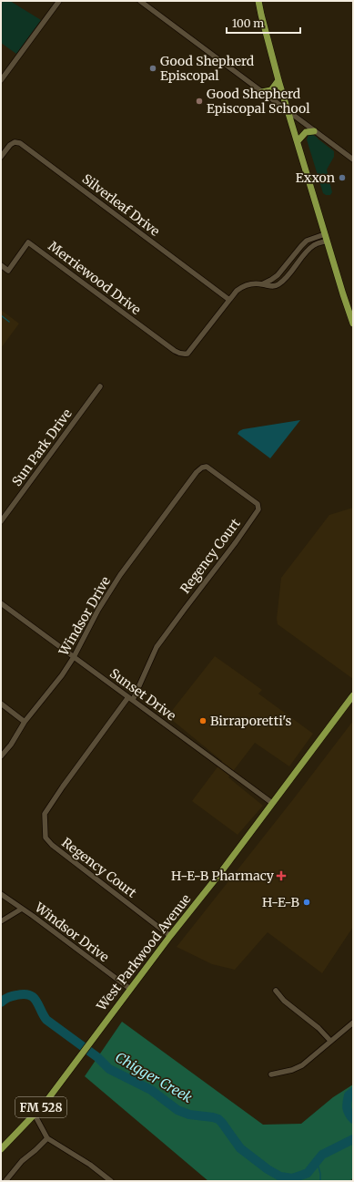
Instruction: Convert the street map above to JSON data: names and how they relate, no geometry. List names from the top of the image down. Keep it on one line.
{"streets":{"main road":["West Parkwood Avenue","FM 528"],"street":["Silverleaf Drive","Merriewood Drive","Sun Park Drive","Regency Court","Windsor Drive","Sunset Drive"]},"crossings":[["Silverleaf Drive","Merriewood Drive"],["Regency Court","Windsor Drive"],["Regency Court","Sunset Drive"],["Regency Court","West Parkwood Avenue"],["Windsor Drive","Sunset Drive"],["Windsor Drive","West Parkwood Avenue"],["Sunset Drive","West Parkwood Avenue"]],"water":["Chigger Creek"],"places":{"other":["Good Shepherd Episcopal","Good Shepherd Episcopal School","Exxon","Birraporetti's","H-E-B"],"health":["H-E-B Pharmacy"]},"scale_bar":"100 m"}
